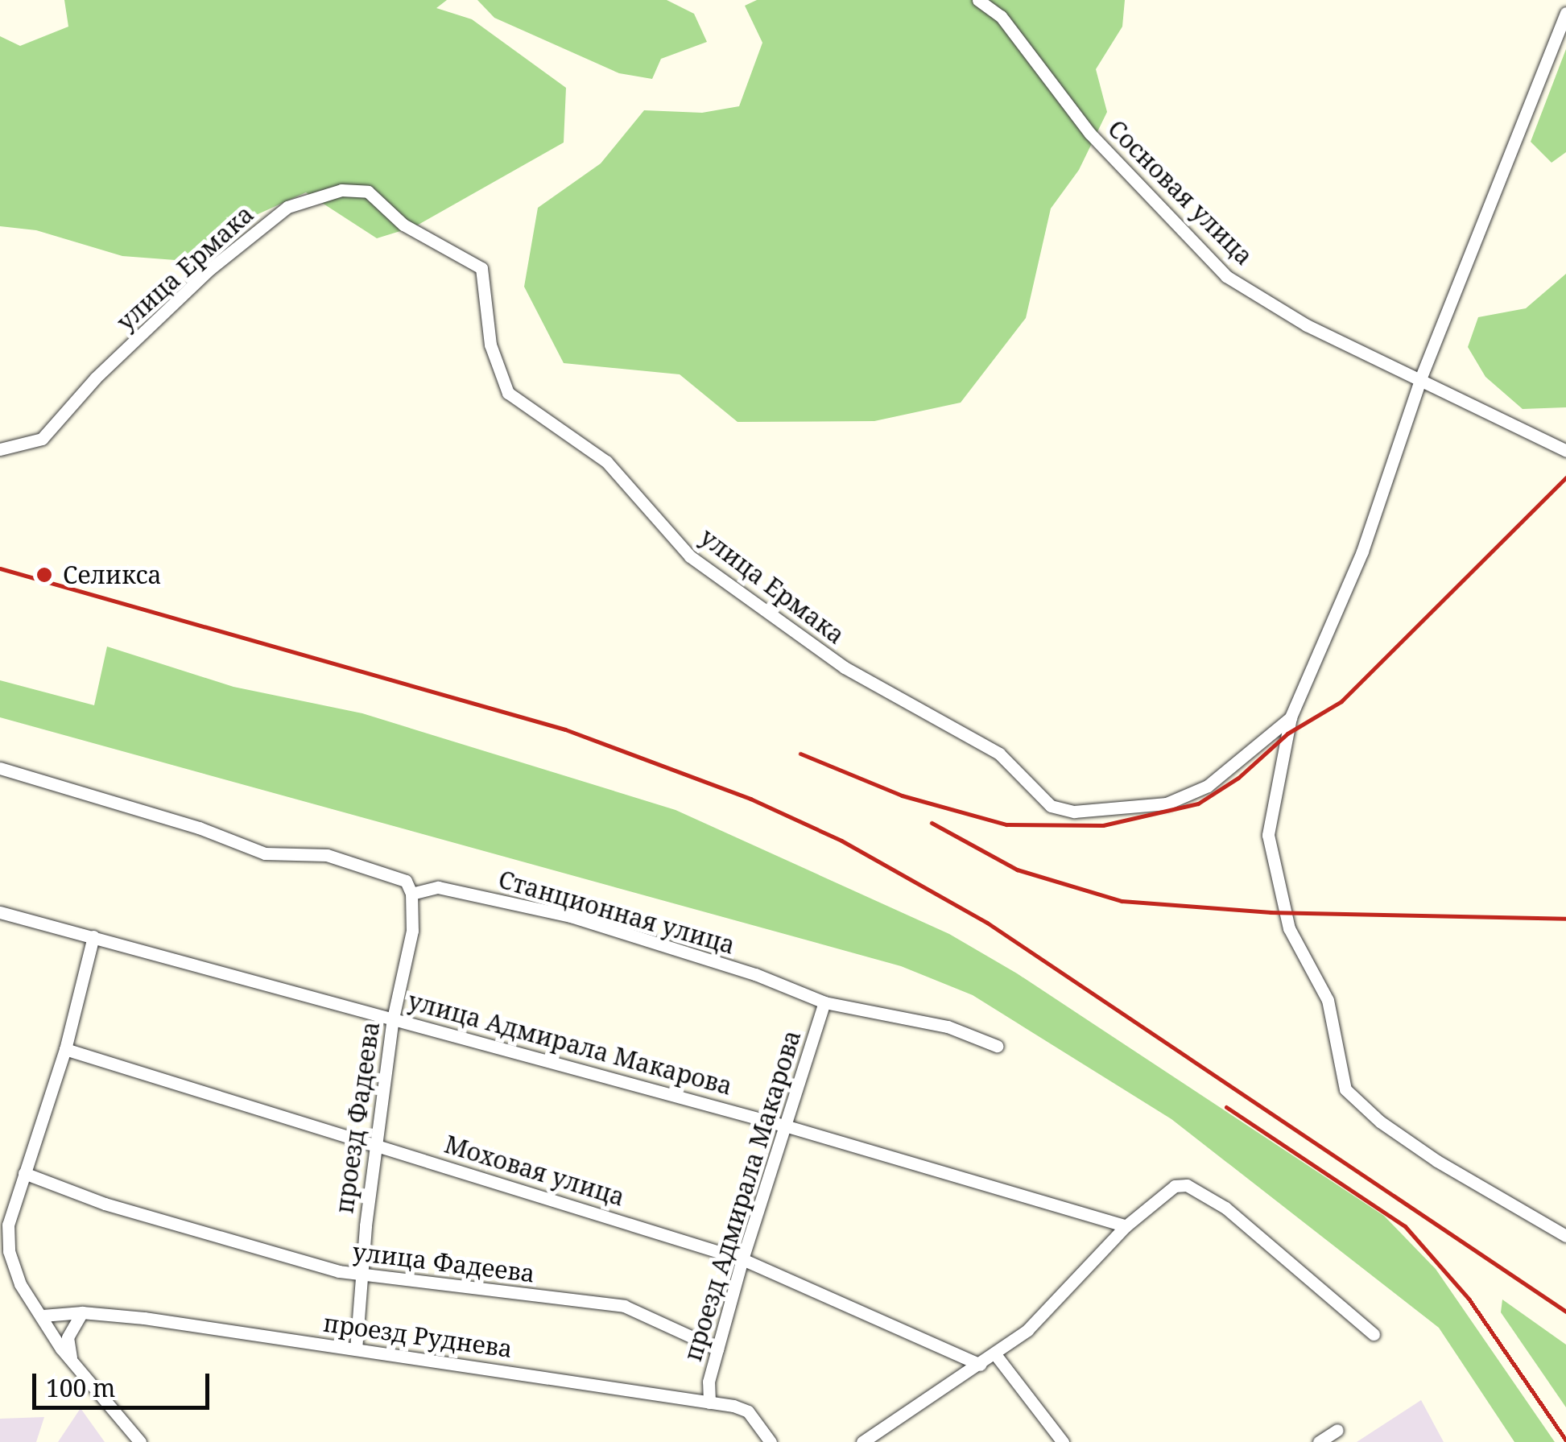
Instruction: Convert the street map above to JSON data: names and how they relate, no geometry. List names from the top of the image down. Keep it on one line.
{"streets":{"street":["Сосновая улица","улица Ермака","Станционная улица","улица Адмирала Макарова","проезд Фадеева","Моховая улица","проезд Адмирала Макарова","улица Фадеева","проезд Руднева"]},"crossings":[["Станционная улица","проезд Фадеева"],["Станционная улица","проезд Адмирала Макарова"],["улица Адмирала Макарова","проезд Фадеева"],["улица Адмирала Макарова","проезд Адмирала Макарова"],["проезд Фадеева","Моховая улица"],["проезд Фадеева","улица Фадеева"],["проезд Фадеева","проезд Руднева"],["Моховая улица","проезд Адмирала Макарова"],["проезд Адмирала Макарова","улица Фадеева"],["проезд Адмирала Макарова","проезд Руднева"]],"places":["Селикса"],"scale_bar":"100 m"}
